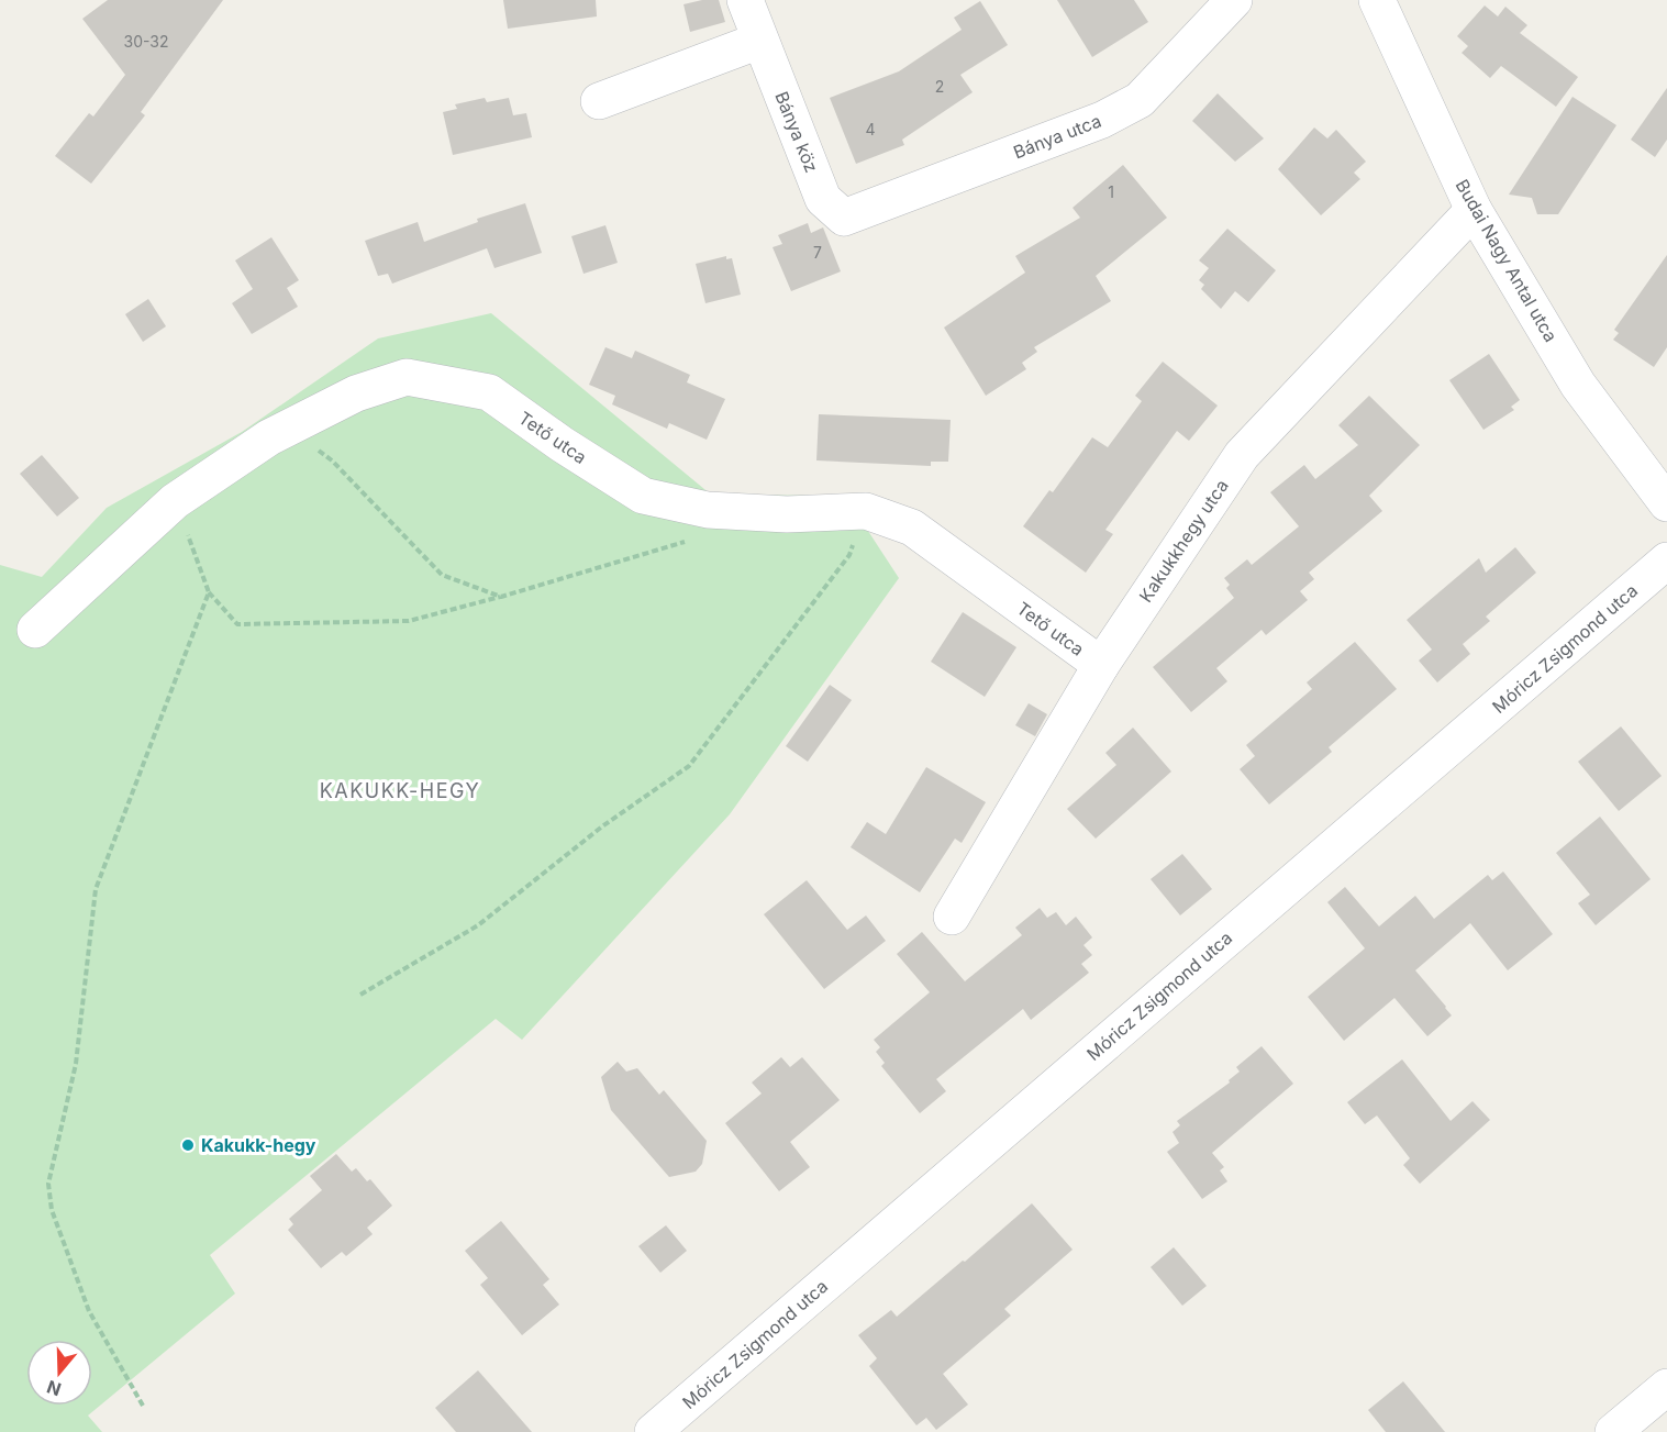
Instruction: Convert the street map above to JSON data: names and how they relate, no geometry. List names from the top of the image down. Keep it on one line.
{"streets":{"street":["Bánya köz","Bánya utca","Budai Nagy Antal utca","Tető utca","Kakukkhegy utca","Móricz Zsigmond utca"]},"crossings":[["Bánya köz","Bánya utca"],["Budai Nagy Antal utca","Kakukkhegy utca"],["Tető utca","Kakukkhegy utca"]],"districts":["KAKUKK-HEGY"],"places":["Kakukk-hegy"],"house_numbers":["30-32","2","4","1","7"],"north":"bottom"}
